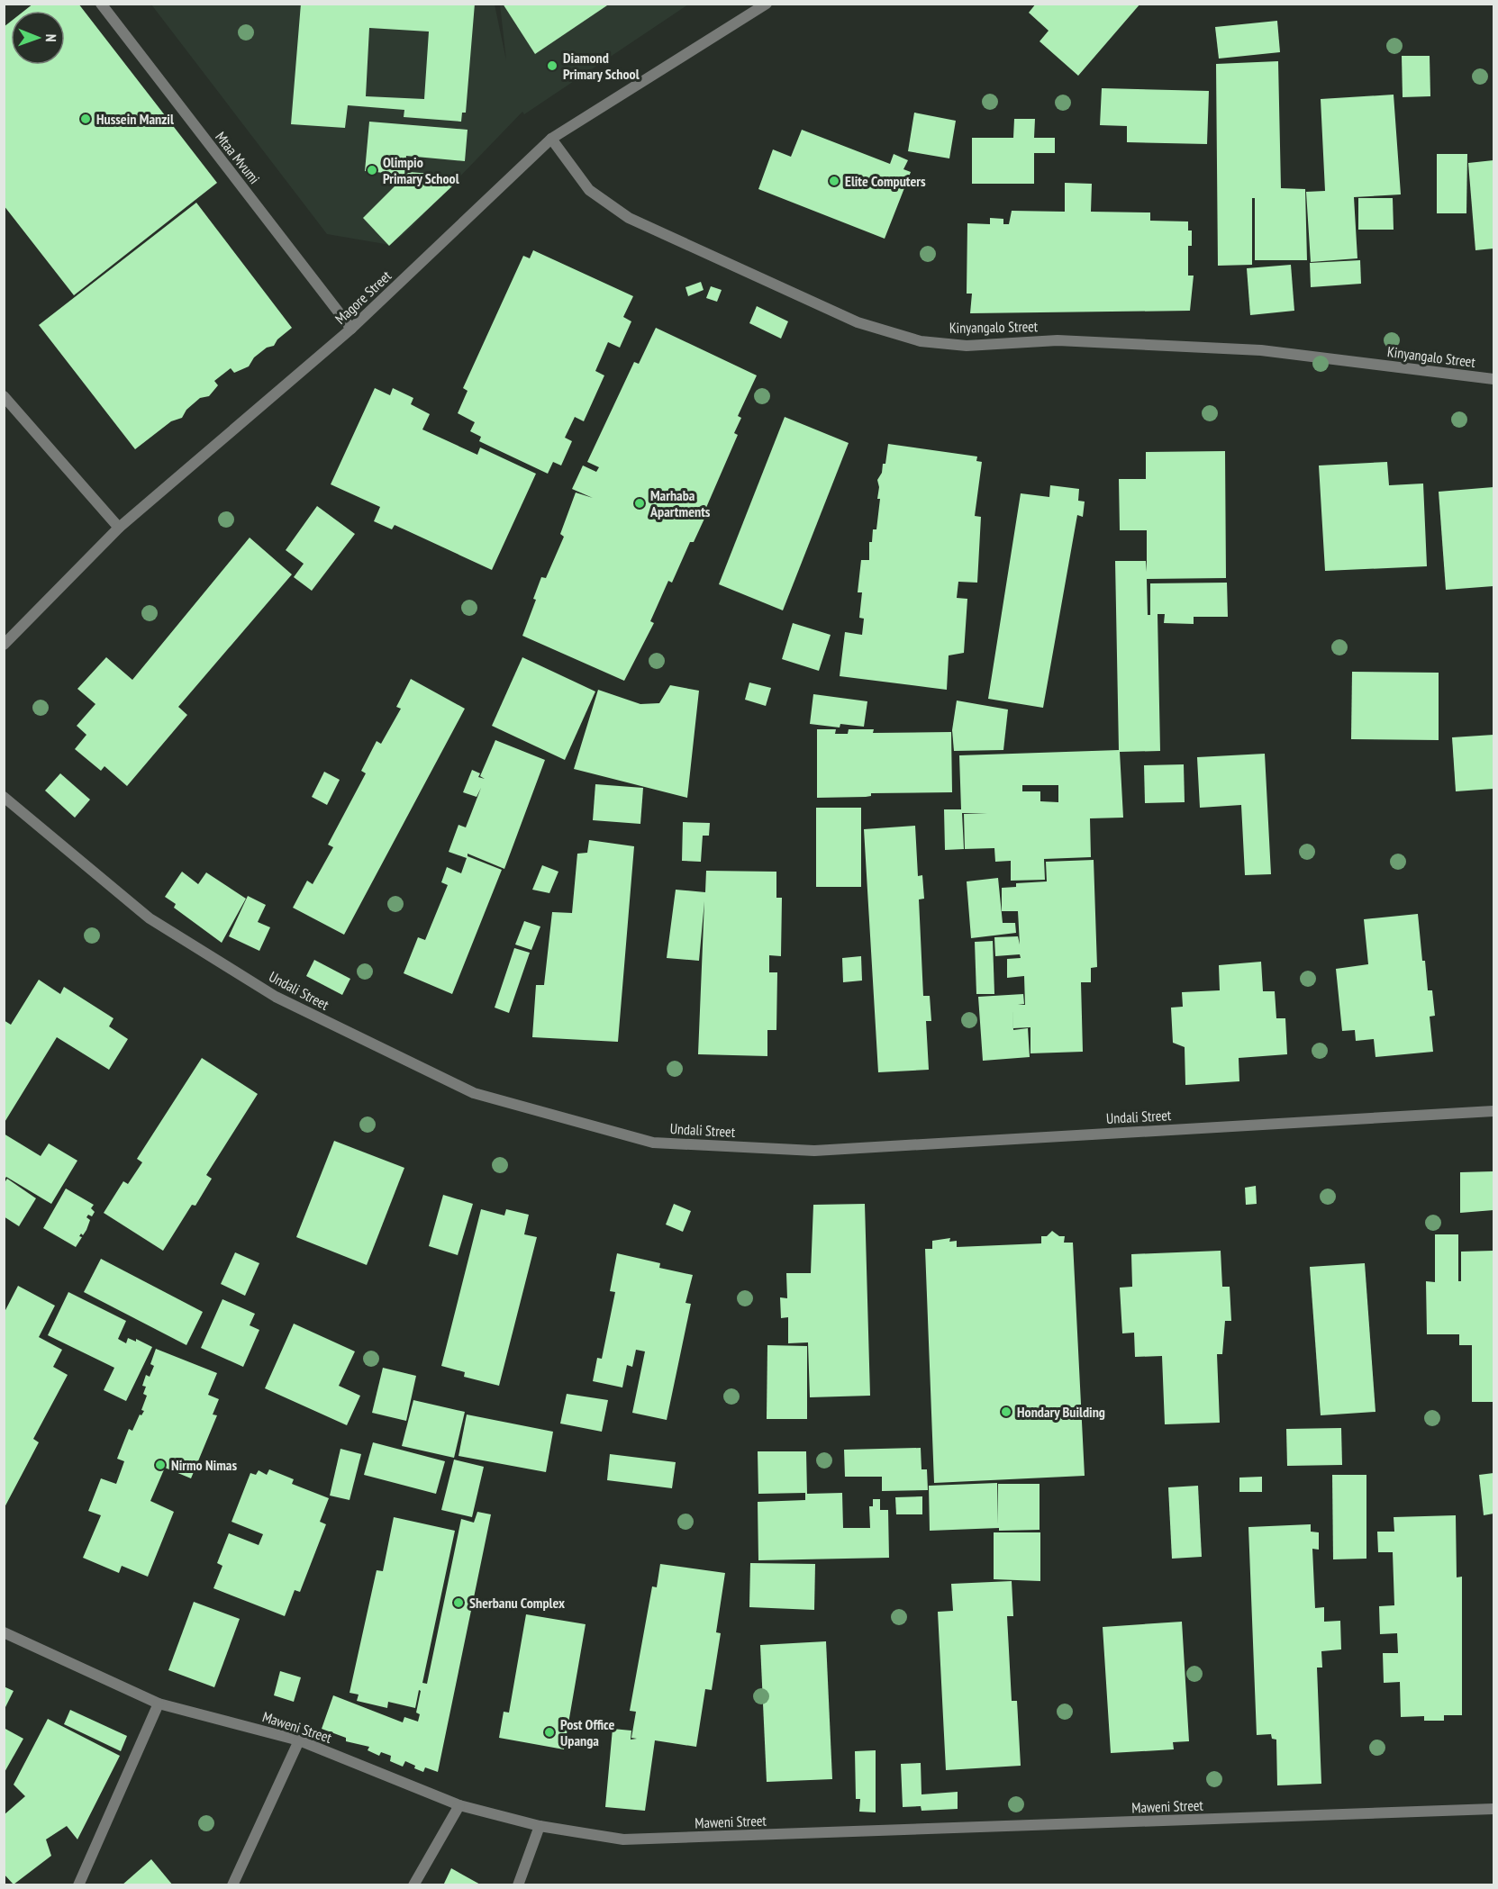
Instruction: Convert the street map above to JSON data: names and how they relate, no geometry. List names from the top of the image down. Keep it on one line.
{"streets":{"street":["Mtaa Mvumi","Magore Street","Kinyangalo Street","Undali Street","Maweni Street"]},"crossings":[["Mtaa Mvumi","Magore Street"],["Magore Street","Kinyangalo Street"]],"places":["Diamond Primary School","Hussein Manzil","Olimpio Primary School","Elite Computers","Marhaba Apartments","Hondary Building","Nirmo Nimas","Sherbanu Complex","Post Office Upanga"],"north":"right"}
